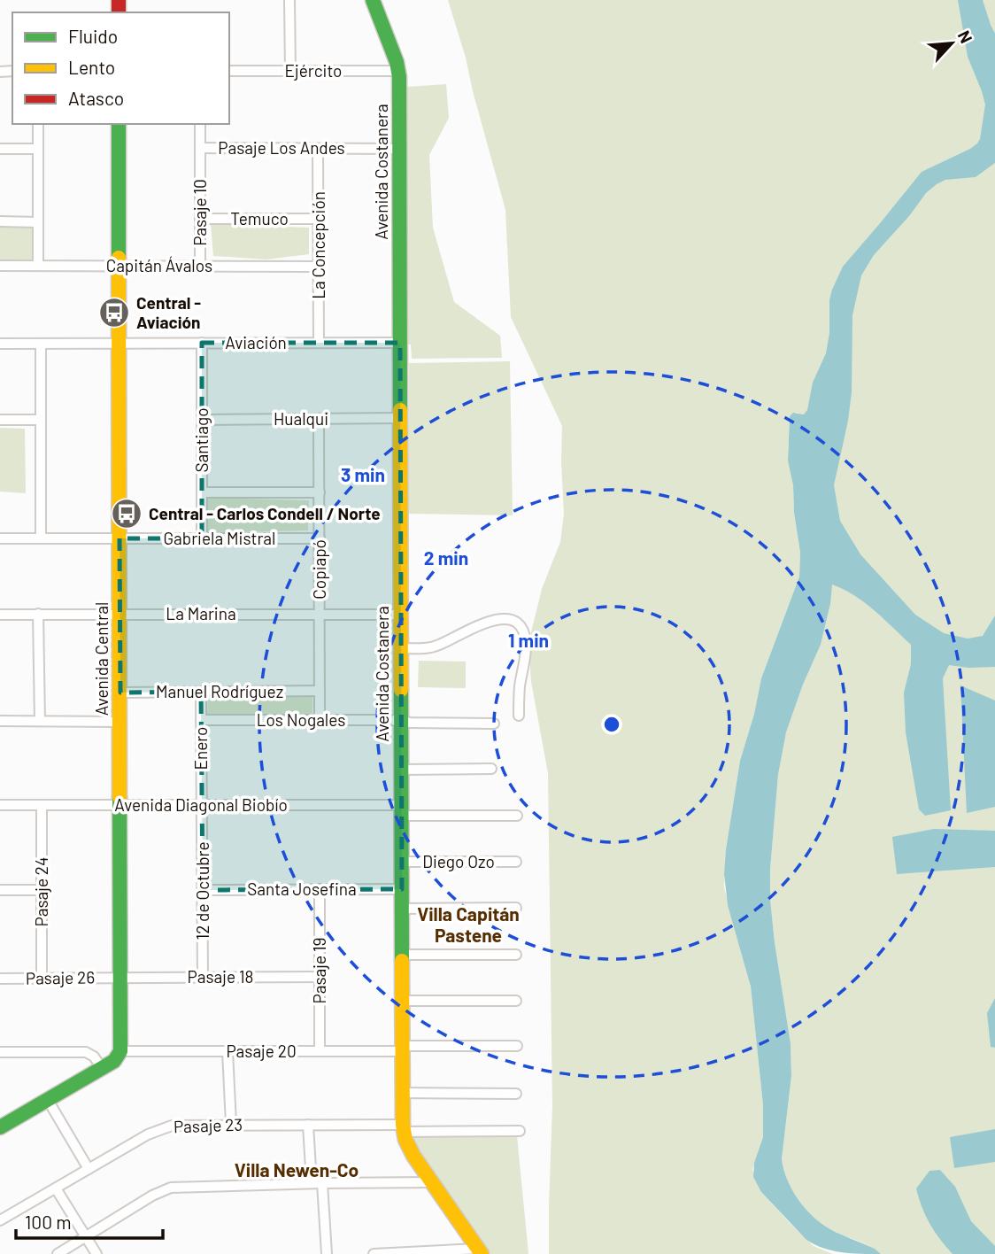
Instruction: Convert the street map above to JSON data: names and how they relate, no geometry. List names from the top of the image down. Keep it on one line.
{"streets":{"street":["Ejército","Pasaje Los Andes","Avenida Costanera","Pasaje 10","Temuco","La Concepción","Capitán Ávalos","Aviación","Hualqui","Santiago","Gabriela Mistral","Copiapó","La Marina","Avenida Central","Manuel Rodríguez","Los Nogales","Enero","Avenida Diagonal Biobío","Diego Ozo","Santa Josefina","12 de Octubre","Pasaje 24","Pasaje 19","Pasaje 18","Pasaje 26","Pasaje 20","Pasaje 23"]},"crossings":[["Ejército","Avenida Costanera"],["Pasaje Los Andes","Avenida Costanera"],["Pasaje Los Andes","Pasaje 10"],["Pasaje Los Andes","La Concepción"],["Avenida Costanera","Aviación"],["Avenida Costanera","Hualqui"],["Avenida Costanera","La Marina"],["Avenida Costanera","Los Nogales"],["Avenida Costanera","Avenida Diagonal Biobío"],["Avenida Costanera","Diego Ozo"],["Avenida Costanera","Santa Josefina"],["Avenida Costanera","Pasaje 20"],["Avenida Costanera","Pasaje 23"],["Pasaje 10","Temuco"],["Pasaje 10","Capitán Ávalos"],["Temuco","La Concepción"],["La Concepción","Capitán Ávalos"],["La Concepción","Aviación"],["Capitán Ávalos","Avenida Central"],["Aviación","Santiago"],["Aviación","Avenida Central"],["Hualqui","Santiago"],["Hualqui","Copiapó"],["Santiago","Gabriela Mistral"],["Gabriela Mistral","Copiapó"],["Gabriela Mistral","Avenida Central"],["Copiapó","La Marina"],["Copiapó","Manuel Rodríguez"],["Copiapó","Los Nogales"],["La Marina","Avenida Central"],["Avenida Central","Manuel Rodríguez"],["Avenida Central","Avenida Diagonal Biobío"],["Avenida Central","Pasaje 18"],["Avenida Central","Pasaje 26"],["Avenida Central","Pasaje 20"],["Manuel Rodríguez","Enero"],["Los Nogales","Enero"],["Enero","Avenida Diagonal Biobío"],["Enero","12 de Octubre"],["Avenida Diagonal Biobío","12 de Octubre"],["Avenida Diagonal Biobío","Pasaje 24"],["Santa Josefina","12 de Octubre"],["Santa Josefina","Pasaje 19"],["12 de Octubre","Pasaje 18"],["Pasaje 24","Pasaje 26"],["Pasaje 19","Pasaje 18"],["Pasaje 19","Pasaje 20"],["Pasaje 18","Pasaje 26"]],"districts":["Villa Capitán Pastene","Villa Newen-Co"],"places":{"bus stop":["Central - Aviación","Central - Carlos Condell / Norte"]},"legend":["Fluido","Lento","Atasco"],"scale_bar":"100 m","north":"top right","rings":["3 min","2 min","1 min"]}
